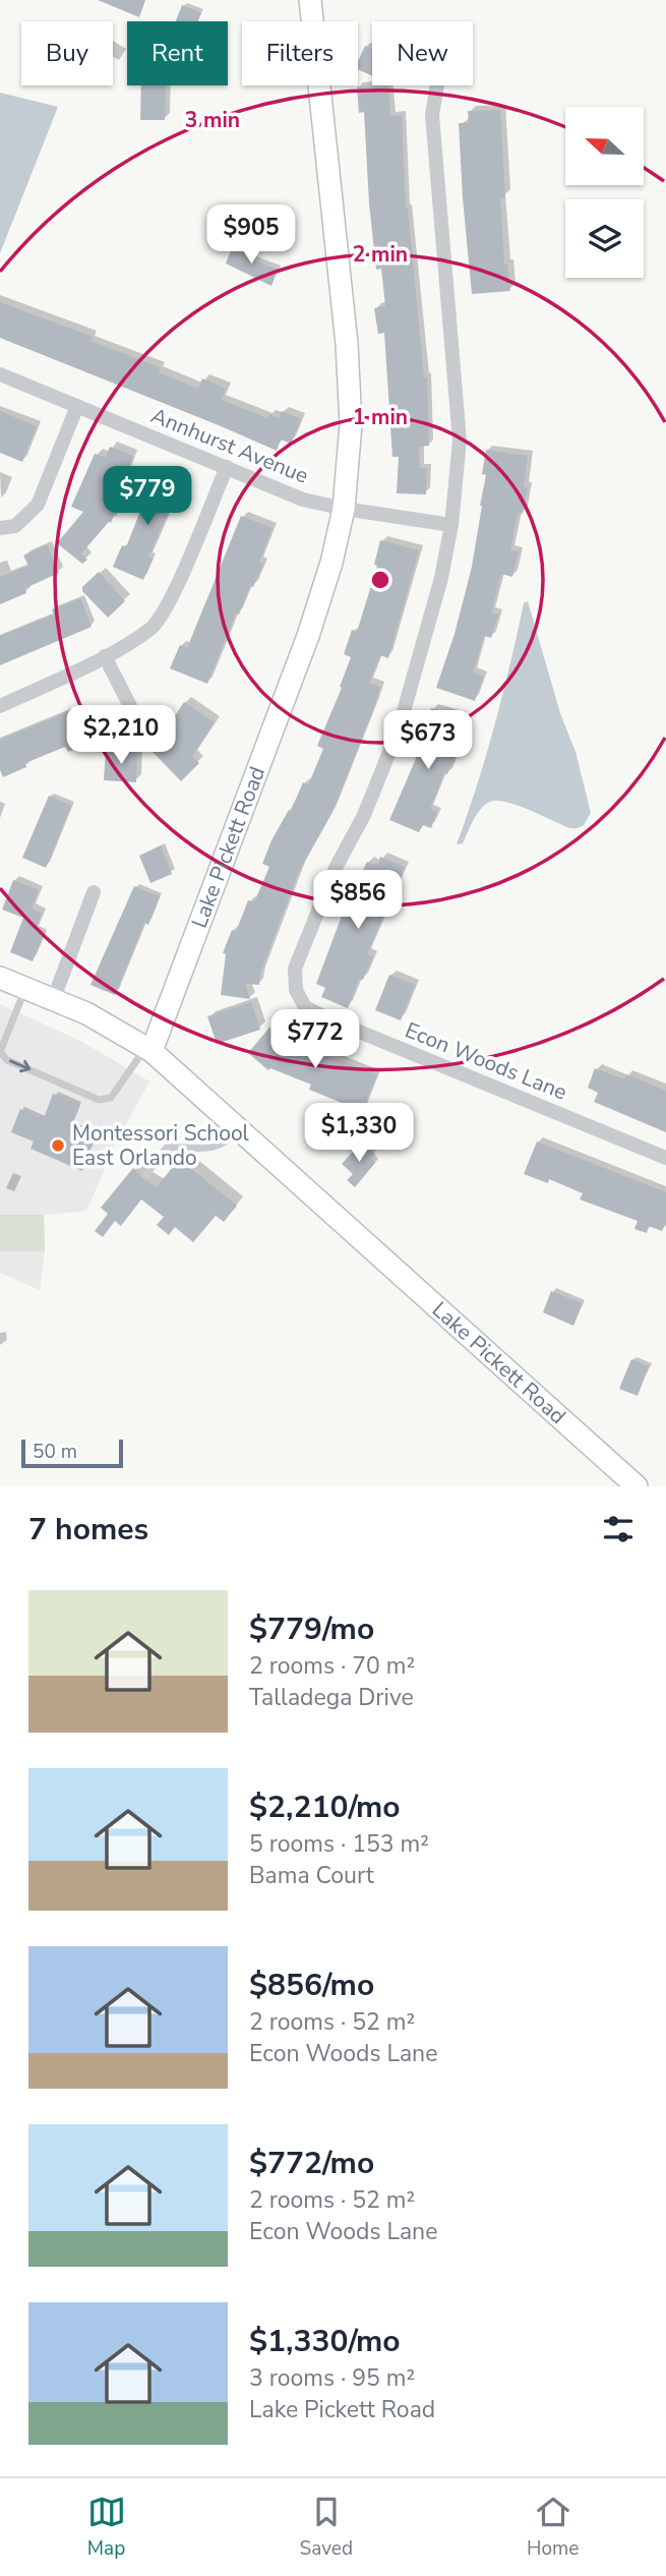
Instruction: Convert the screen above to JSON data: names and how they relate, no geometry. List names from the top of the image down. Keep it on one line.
{"streets":{"main road":["Lake Pickett Road"],"street":["Annhurst Avenue","Econ Woods Lane"]},"crossings":[["Annhurst Avenue","Lake Pickett Road"],["Annhurst Avenue","Econ Woods Lane"]],"places":["Montessori School East Orlando"],"scale_bar":"50 m","north":"left","page":{"chip":["Buy","Rent","Filters","New"],"price":["$905","$779","$2,210","$673","$856","$772","$1,330"],"scale":"50 m","heading":"7 homes","list":[{"name":"$779/mo","note":"2 rooms · 70 m² · Talladega Drive"},{"name":"$2,210/mo","note":"5 rooms · 153 m² · Bama Court"},{"name":"$856/mo","note":"2 rooms · 52 m² · Econ Woods Lane"},{"name":"$772/mo","note":"2 rooms · 52 m² · Econ Woods Lane"},{"name":"$1,330/mo","note":"3 rooms · 95 m² · Lake Pickett Road"}],"tabs":["Map","Saved","Home"]},"rings":["3 min","2 min","1 min"]}
